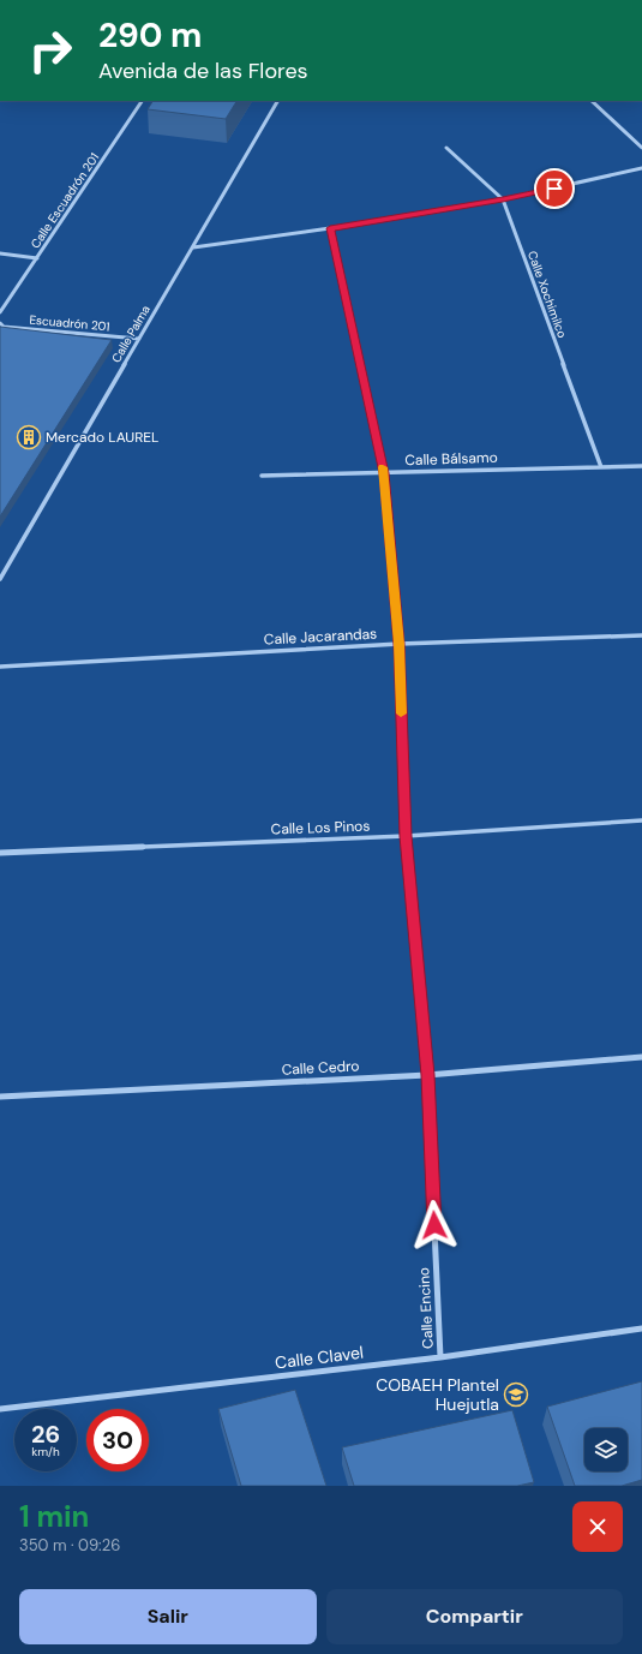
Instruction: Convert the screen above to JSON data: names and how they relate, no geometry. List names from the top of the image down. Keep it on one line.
{"streets":{"street":["Calle Escuadrón 201","Calle Xochimilco","Escuadrón 201","Calle Palma","Calle Bálsamo","Calle Jacarandas","Calle Los Pinos","Calle Cedro","Calle Encino","Calle Clavel"]},"crossings":[["Calle Xochimilco","Calle Bálsamo"],["Escuadrón 201","Calle Palma"],["Calle Bálsamo","Calle Encino"],["Calle Jacarandas","Calle Encino"],["Calle Los Pinos","Calle Encino"],["Calle Cedro","Calle Encino"],["Calle Encino","Calle Clavel"]],"places":{"building":["Mercado LAUREL"],"school or university":["COBAEH Plantel Huejutla"]},"page":{"turn":["290 m","Avenida de las Flores"],"speed":"26 km/h","limit":"30","heading":["1 min","350 m · 09:26"],"buttons":["Salir","Compartir"]}}
